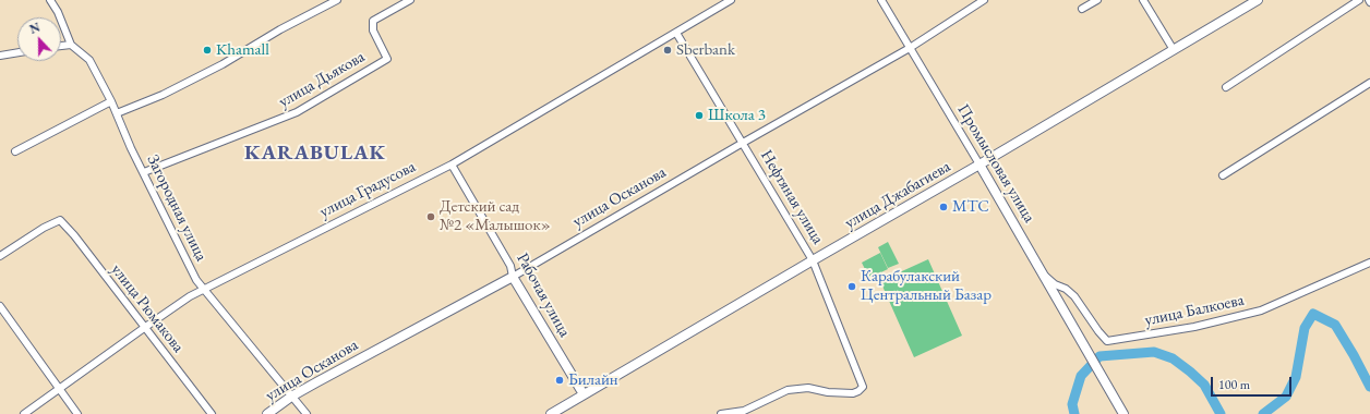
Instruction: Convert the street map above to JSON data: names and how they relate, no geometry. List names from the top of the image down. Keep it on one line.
{"streets":{"main road":["Промысловая улица","улица Джабагиева","улица Осканова","Рабочая улица"],"street":["улица Дьякова","улица Градусова","Нефтяная улица","Загородная улица","улица Рюмакова","улица Балкоева"]},"crossings":[["улица Дьякова","Загородная улица"],["Промысловая улица","улица Джабагиева"],["Промысловая улица","улица Осканова"],["Промысловая улица","улица Балкоева"],["улица Градусова","Нефтяная улица"],["улица Градусова","Загородная улица"],["улица Градусова","Рабочая улица"],["улица Градусова","улица Рюмакова"],["улица Джабагиева","Нефтяная улица"],["улица Джабагиева","Рабочая улица"],["улица Осканова","Нефтяная улица"],["улица Осканова","Загородная улица"],["улица Осканова","Рабочая улица"]],"districts":["KARABULAK"],"places":["Khamall","Sberbank","Школа 3","МТС","Детский сад №2 «Малышок»","Карабулакский Центральный Базар","Билайн"],"scale_bar":"100 m","north":"top"}
